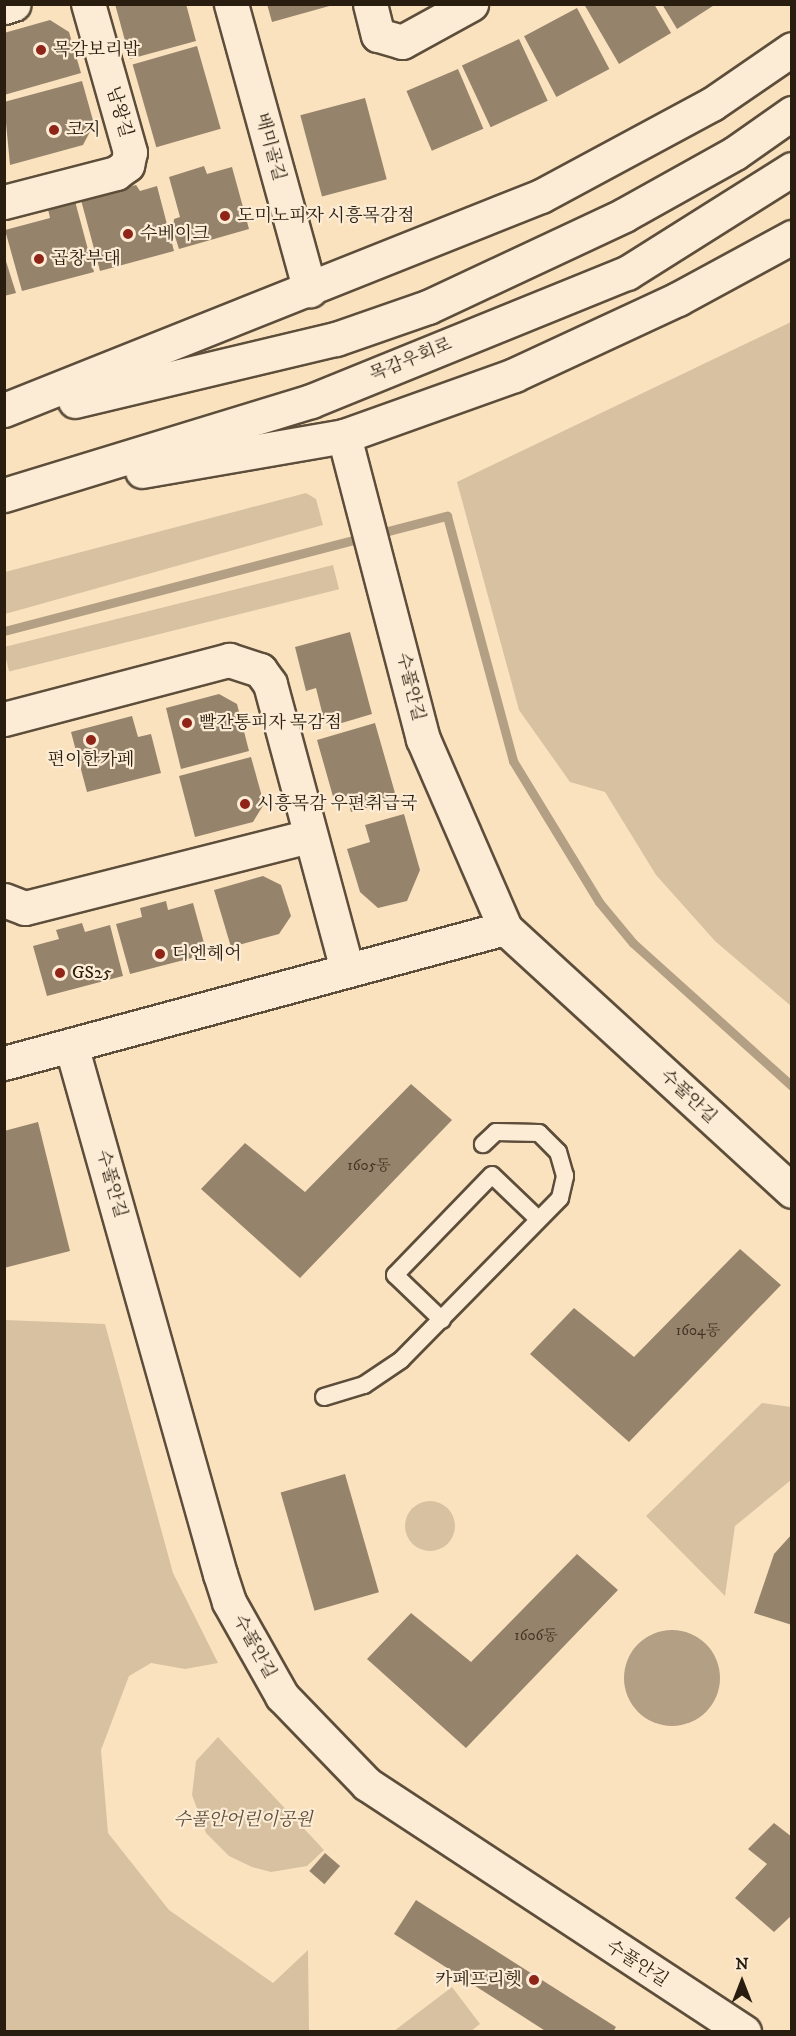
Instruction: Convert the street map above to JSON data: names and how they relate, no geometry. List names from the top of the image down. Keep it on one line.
{"streets":{"street":["남왕길","배미골길","목감우회로","수풀안길"]},"parks":["수풀안어린이공원"],"places":["목감보리밥","코지","도미노피자 시흥목감점","수베이크","곱창부대","빨간통피자 목감점","편이한카페","시흥목감 우편취급국","디엔헤어","GS25","카페프리헷"],"house_numbers":["1605동","1604동","1606동"],"north":"top"}
